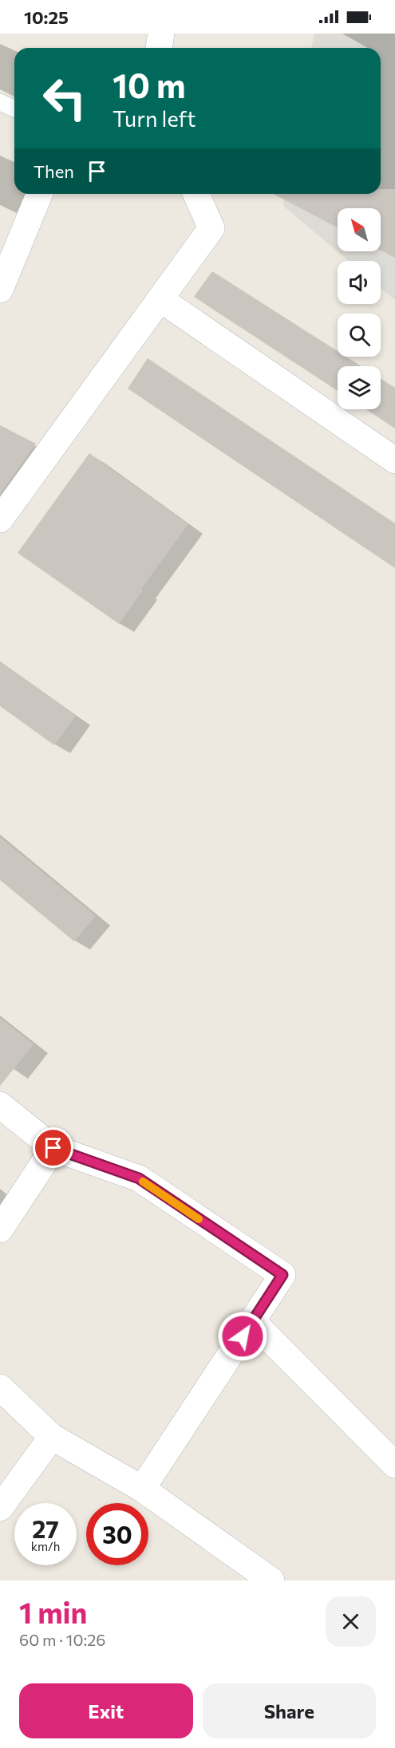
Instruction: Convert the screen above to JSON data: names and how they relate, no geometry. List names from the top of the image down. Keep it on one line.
{"north":"top left","page":{"status":"10:25","turn":["10 m","Turn left"],"then":"Then","speed":"27 km/h","limit":"30","heading":["1 min","60 m · 10:26"],"buttons":["Exit","Share"]}}
